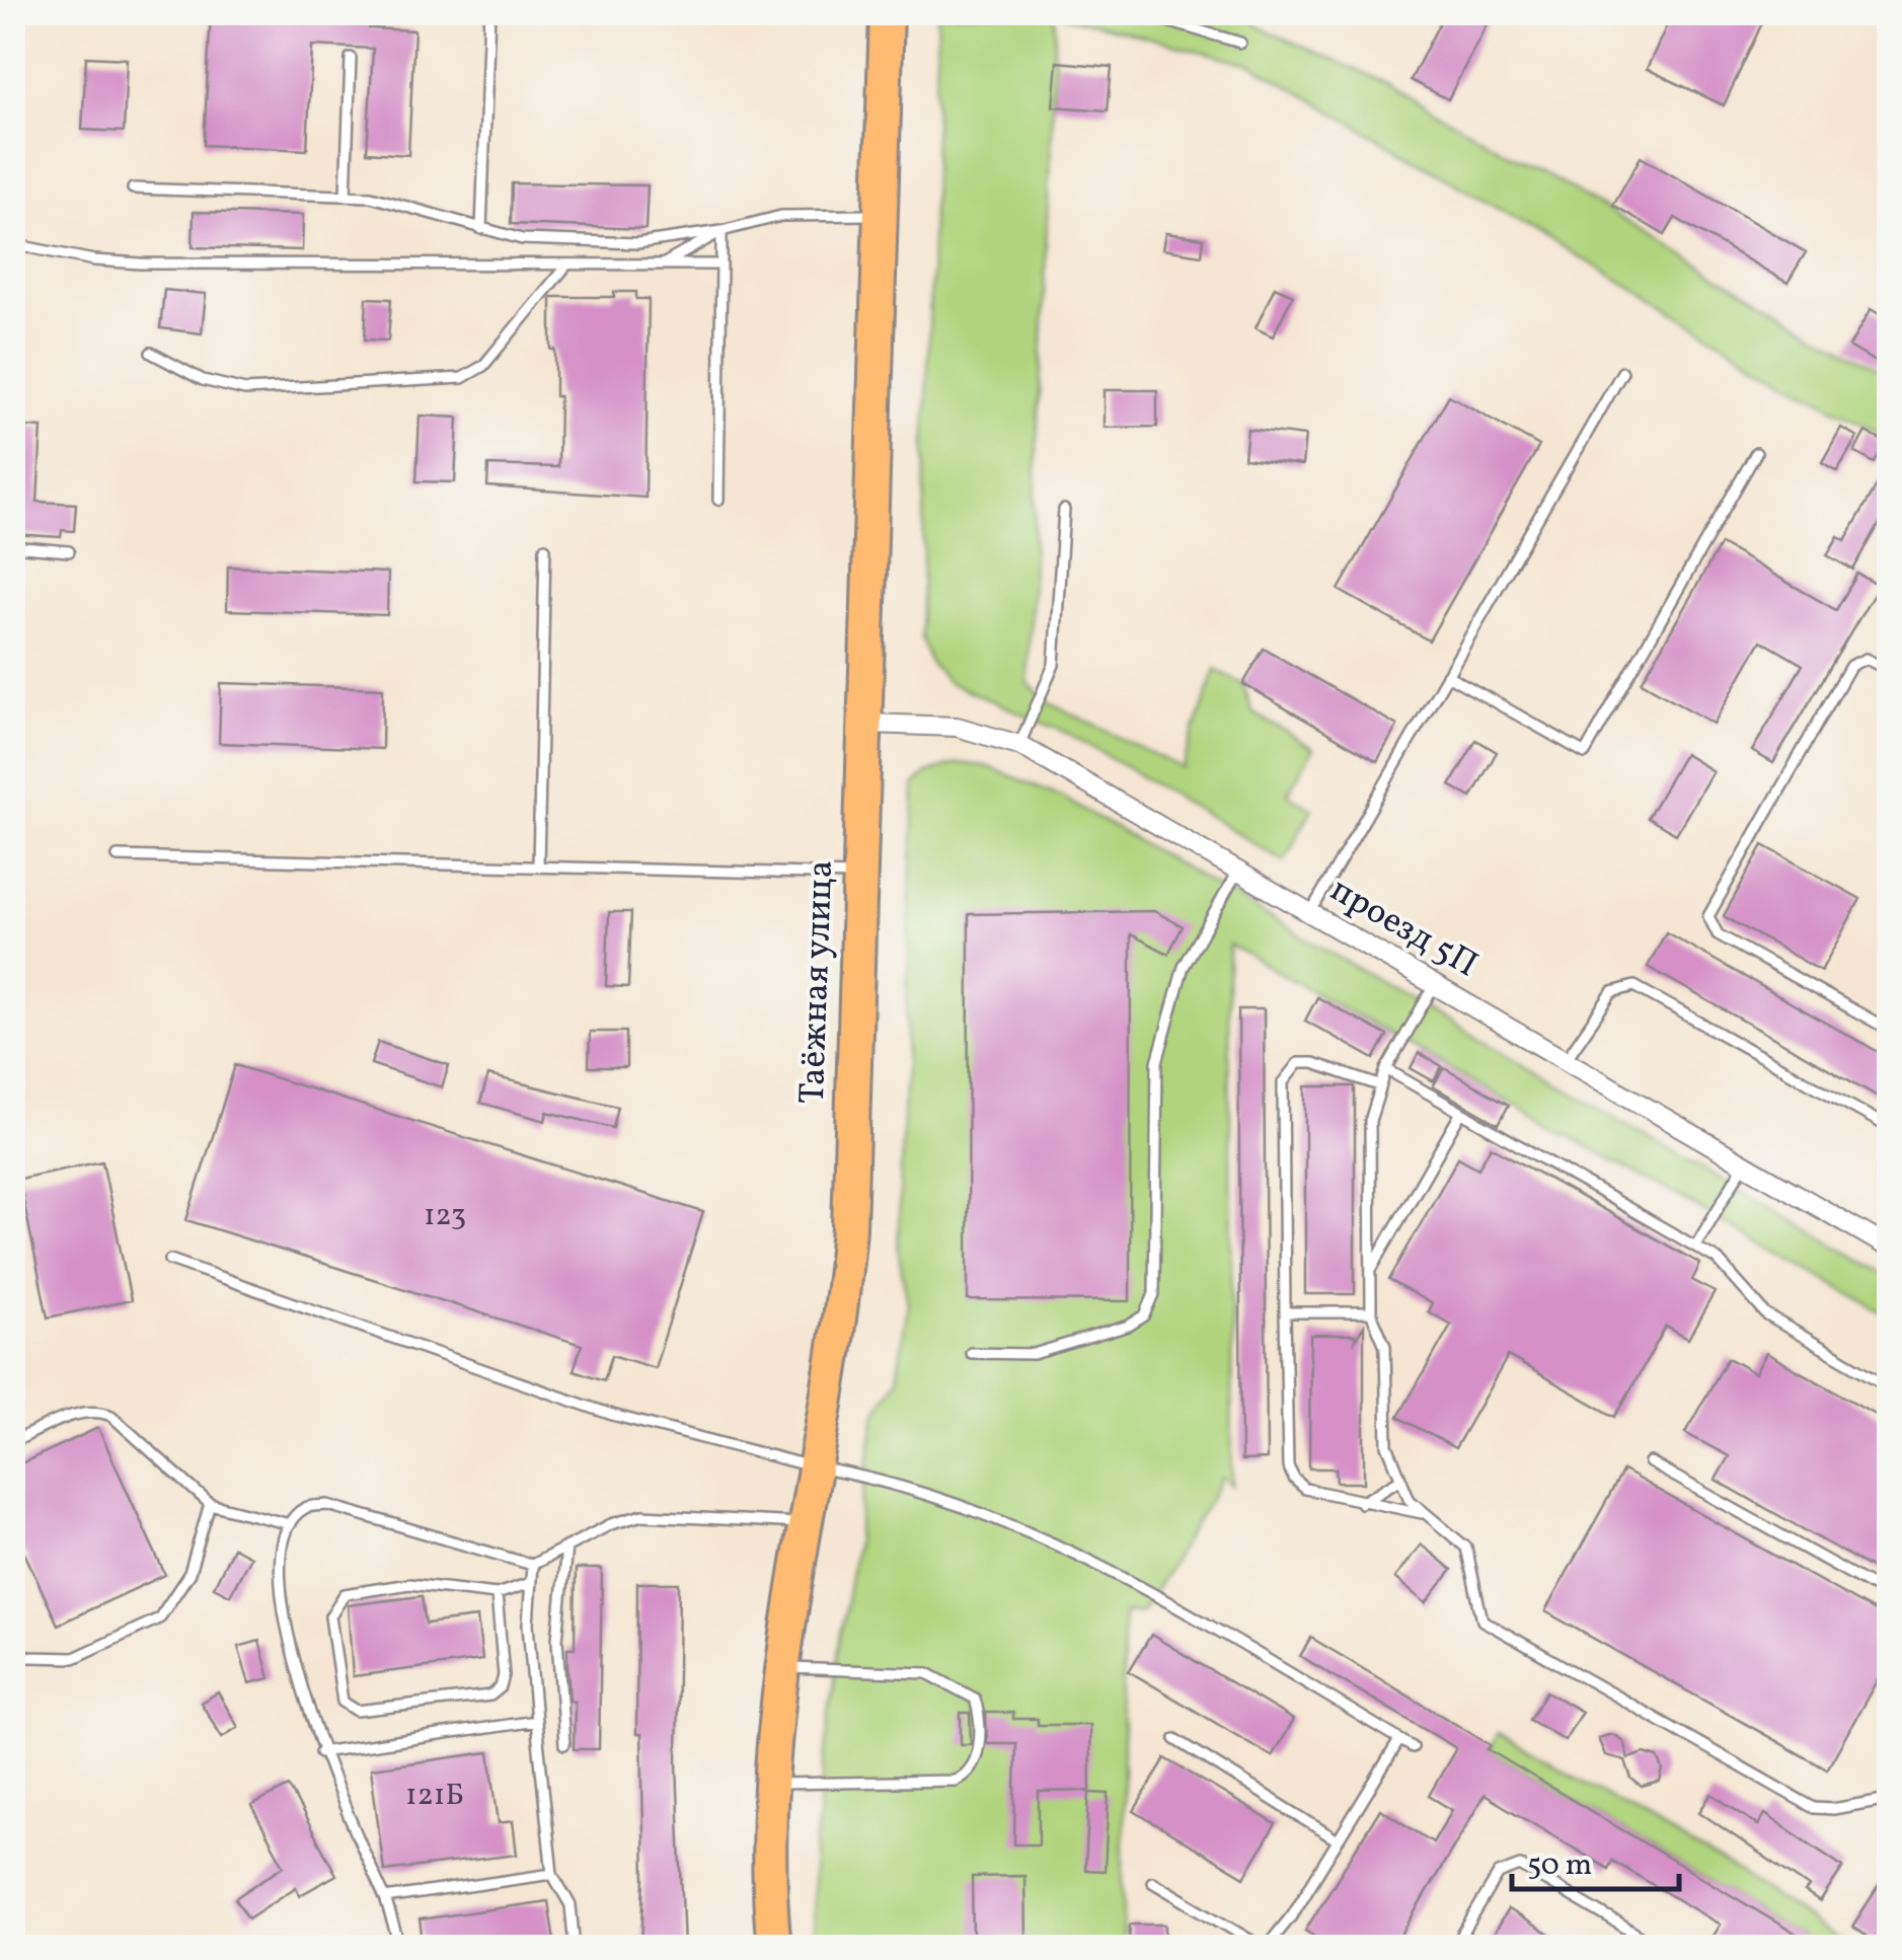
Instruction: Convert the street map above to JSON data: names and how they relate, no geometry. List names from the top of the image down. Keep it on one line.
{"streets":{"highway":["Таёжная улица"],"street":["проезд 5П"]},"crossings":[["проезд 5П","Таёжная улица"]],"house_numbers":["123","121Б"],"scale_bar":"50 m"}
